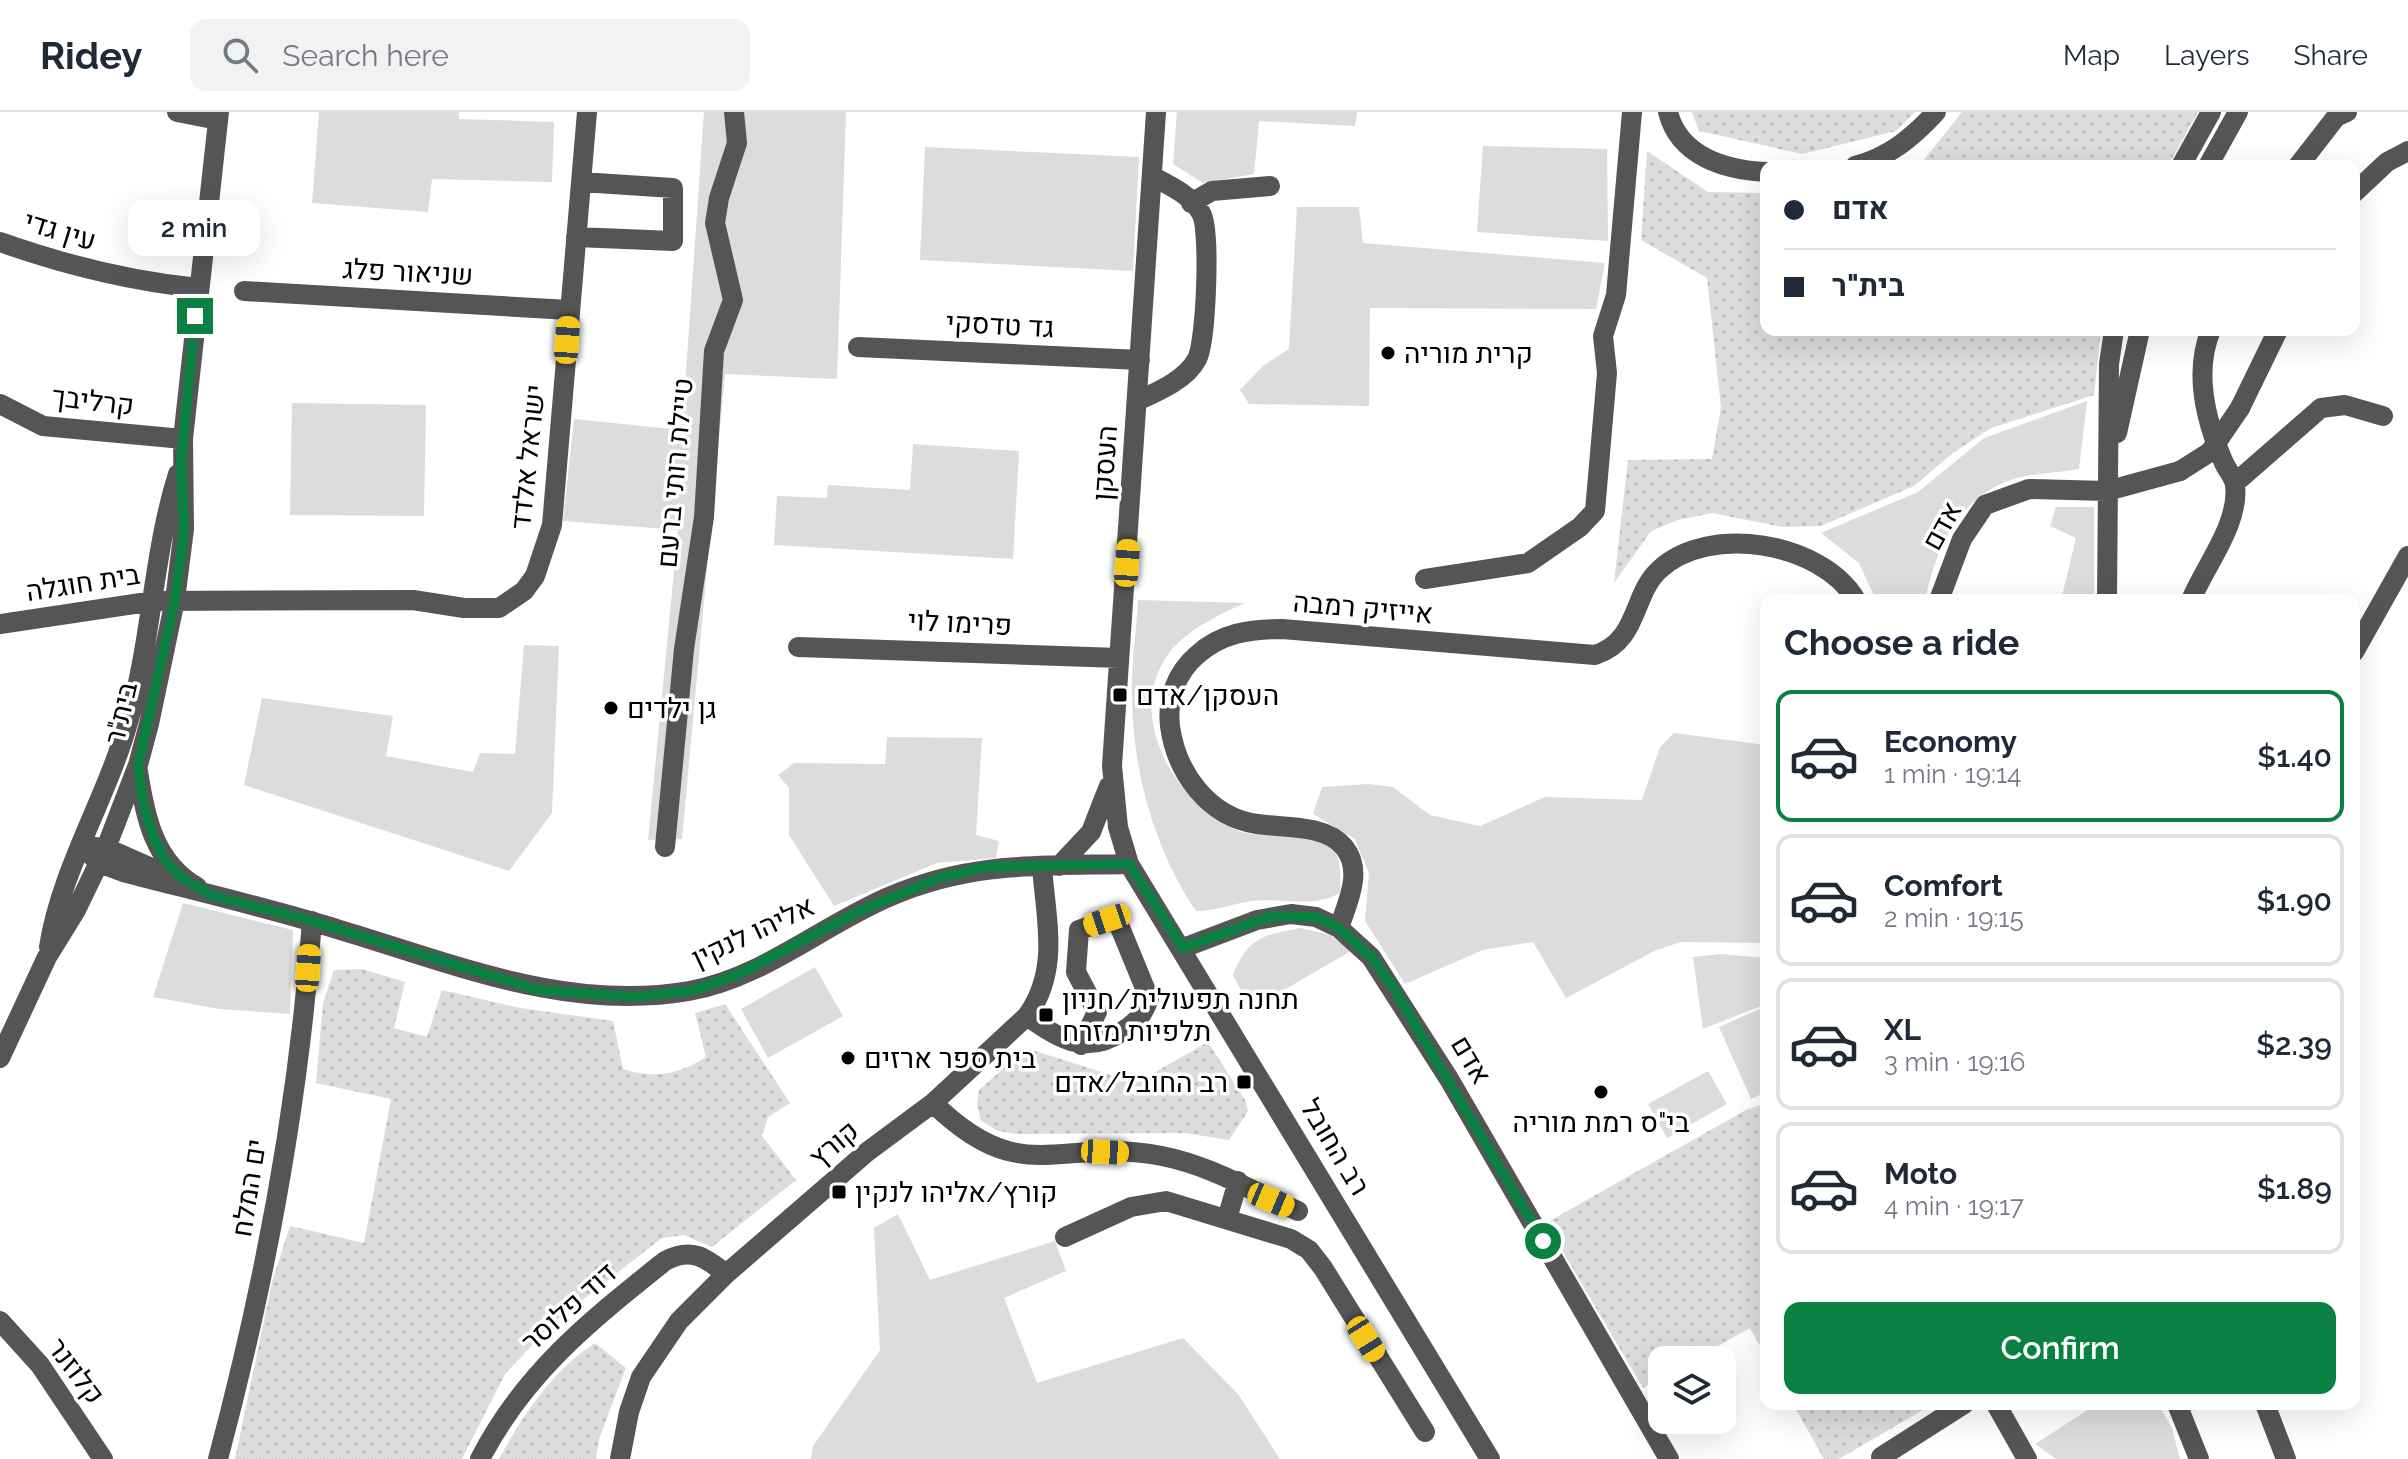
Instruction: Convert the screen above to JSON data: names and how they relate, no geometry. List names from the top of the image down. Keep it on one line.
{"streets":{"street":["עין גדי","שניאור פלג","גד טדסקי","קרליבך","ישראל אלדד","העסקן","טיילת רותי ברעם","אדם","בית חוגלה","אייזיק רמבה","פרימו לוי","בית\"ר","אליהו לנקין","קורץ","רב החובל","ים המלח","דוד פלוסר","קלוזנר"]},"crossings":[["עין גדי","בית\"ר"],["שניאור פלג","ישראל אלדד"],["גד טדסקי","העסקן"],["קרליבך","בית\"ר"],["ישראל אלדד","בית חוגלה"],["ישראל אלדד","בית\"ר"],["העסקן","פרימו לוי"],["העסקן","אליהו לנקין"],["העסקן","רב החובל"],["אדם","אייזיק רמבה"],["אדם","רב החובל"],["בית חוגלה","בית\"ר"],["בית\"ר","אליהו לנקין"],["אליהו לנקין","קורץ"],["אליהו לנקין","רב החובל"],["אליהו לנקין","ים המלח"],["קורץ","דוד פלוסר"]],"places":{"other":["קרית מוריה","גן ילדים","בית ספר ארזים","בי\"ס רמת מוריה"],"transit":["העסקן/אדם","תחנה תפעולית/חניון תלפיות מזרח","רב החובל/אדם","קורץ/אליהו לנקין"]},"page":{"header":"Ridey","search":"Search here","nav":["Map","Layers","Share"],"banner":["אדם","בית\"ר"],"bubble":"2 min","heading":"Choose a ride","list":[{"name":"Economy","note":"1 min · 19:14","value":"$1.40"},{"name":"Comfort","note":"2 min · 19:15","value":"$1.90"},{"name":"XL","note":"3 min · 19:16","value":"$2.39"},{"name":"Moto","note":"4 min · 19:17","value":"$1.89"}],"buttons":"Confirm"}}
